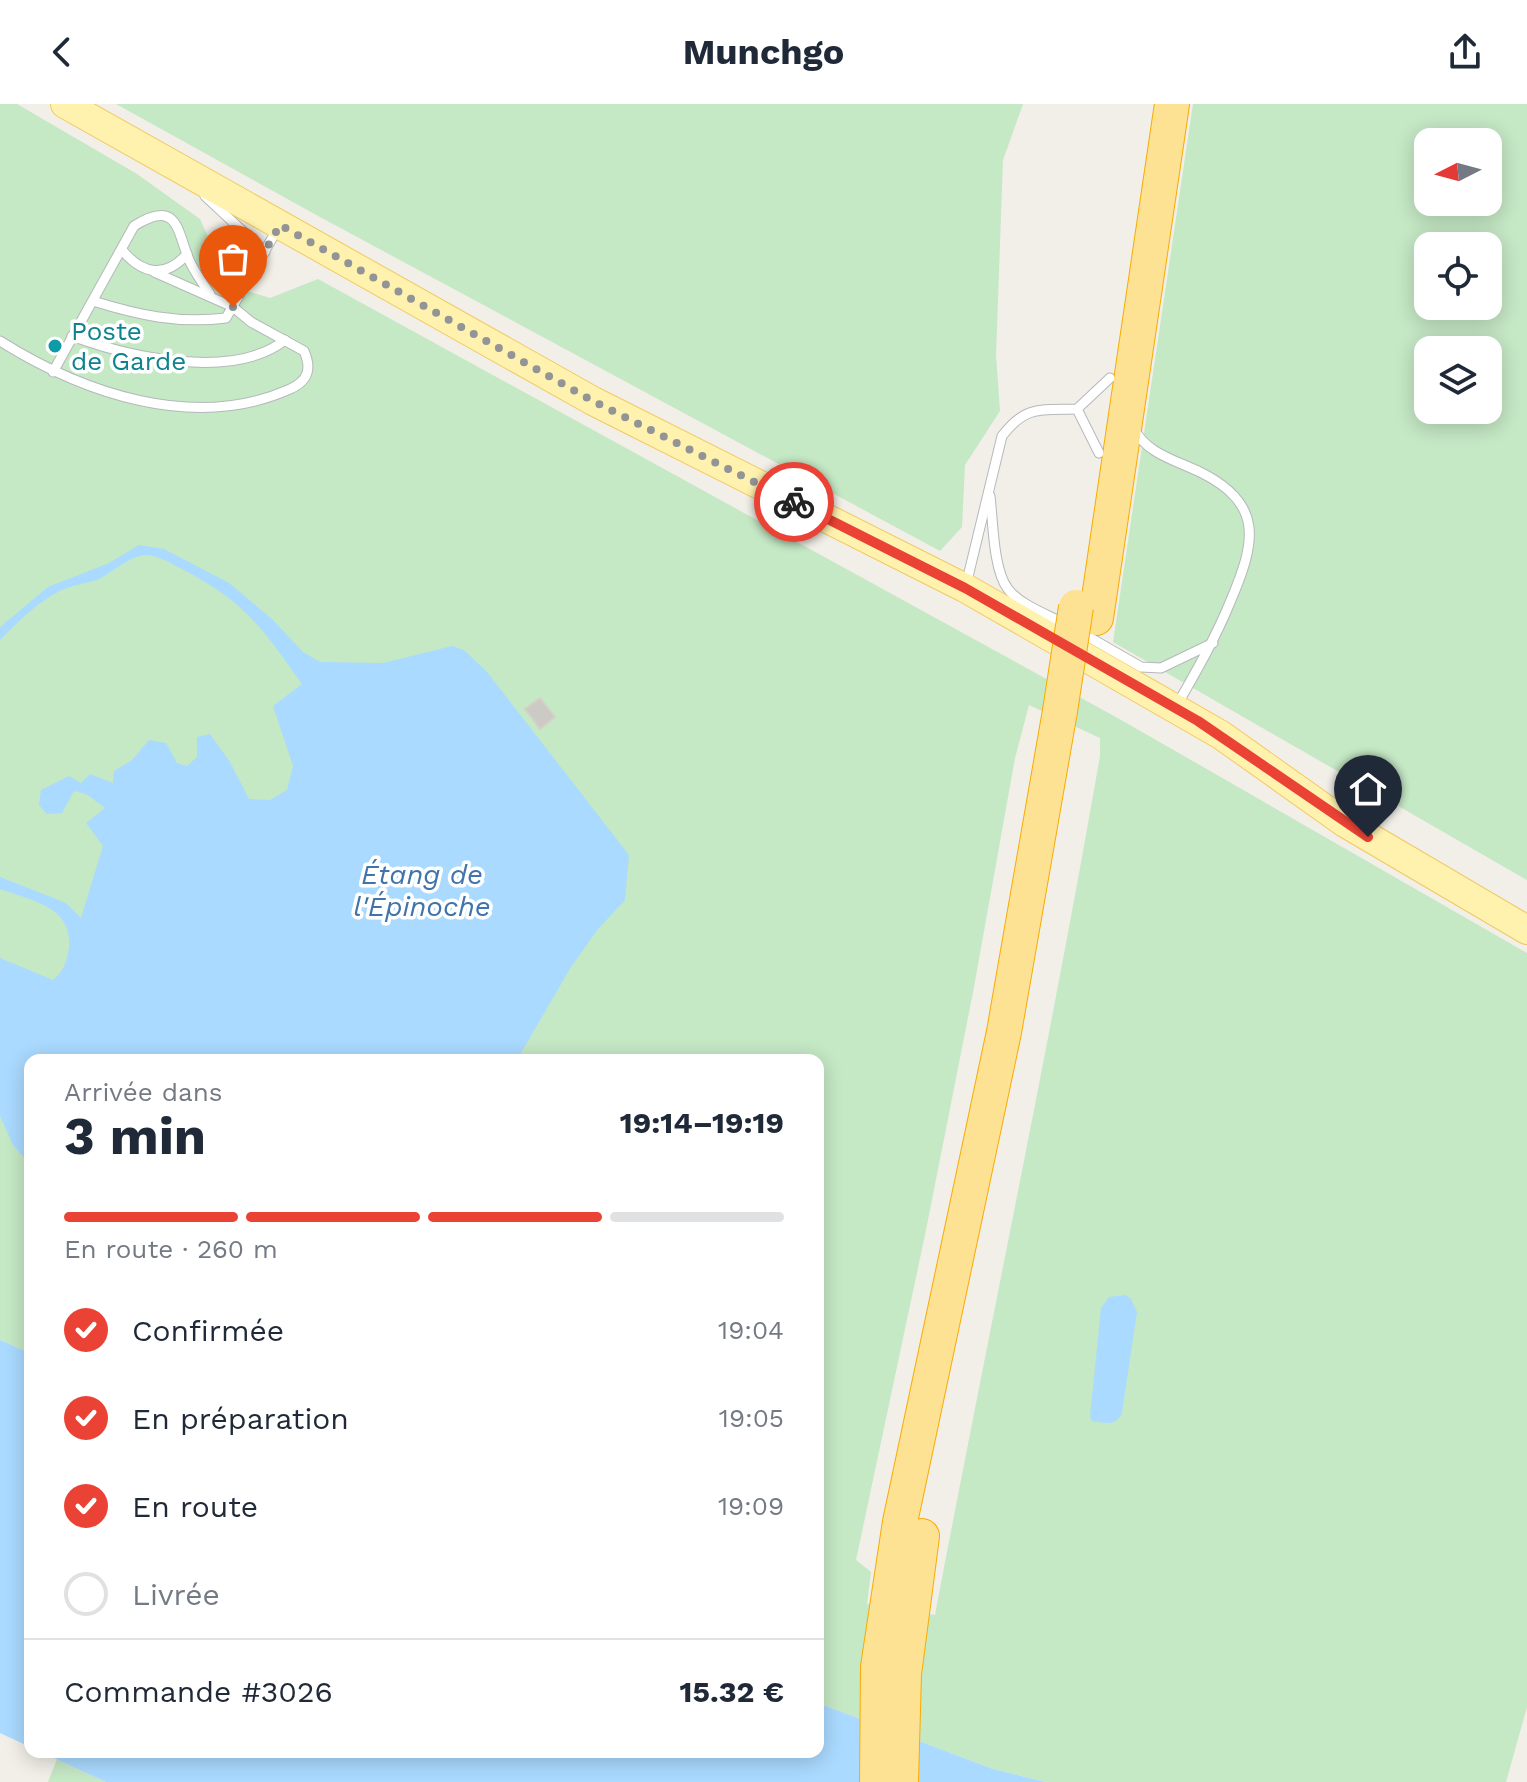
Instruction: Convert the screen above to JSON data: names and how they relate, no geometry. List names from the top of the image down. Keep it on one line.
{"water":["Étang de l'Épinoche"],"places":["Poste de Garde"],"north":"left","page":{"header":"Munchgo","heading":["3 min","Arrivée dans","19:14–19:19"],"panel":["Commande #3026","15.32 €"],"bar":"En route · 260 m","list":[["Confirmée","19:04"],["En préparation","19:05"],["En route","19:09"],"Livrée"]}}
